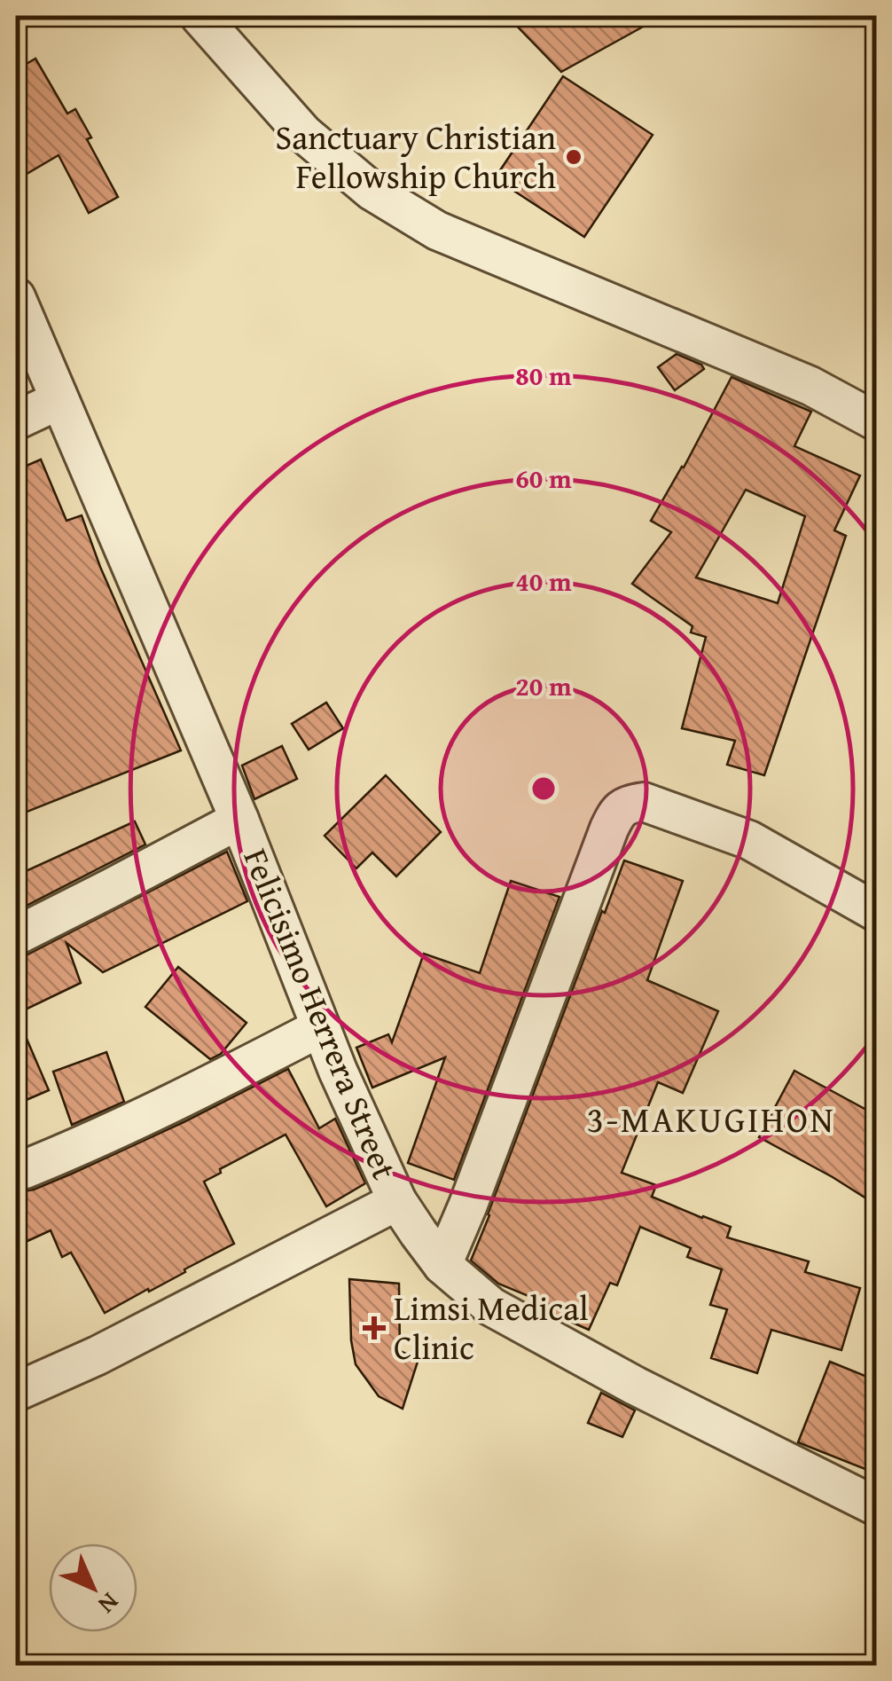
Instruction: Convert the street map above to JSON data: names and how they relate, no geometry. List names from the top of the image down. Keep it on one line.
{"streets":{"street":["Felicisimo Herrera Street"]},"districts":["3-MAKUGIHON"],"places":{"other":["Sanctuary Christian Fellowship Church"],"health":["Limsi Medical Clinic"]},"north":"bottom right","rings":["80 m","60 m","40 m","20 m"]}
